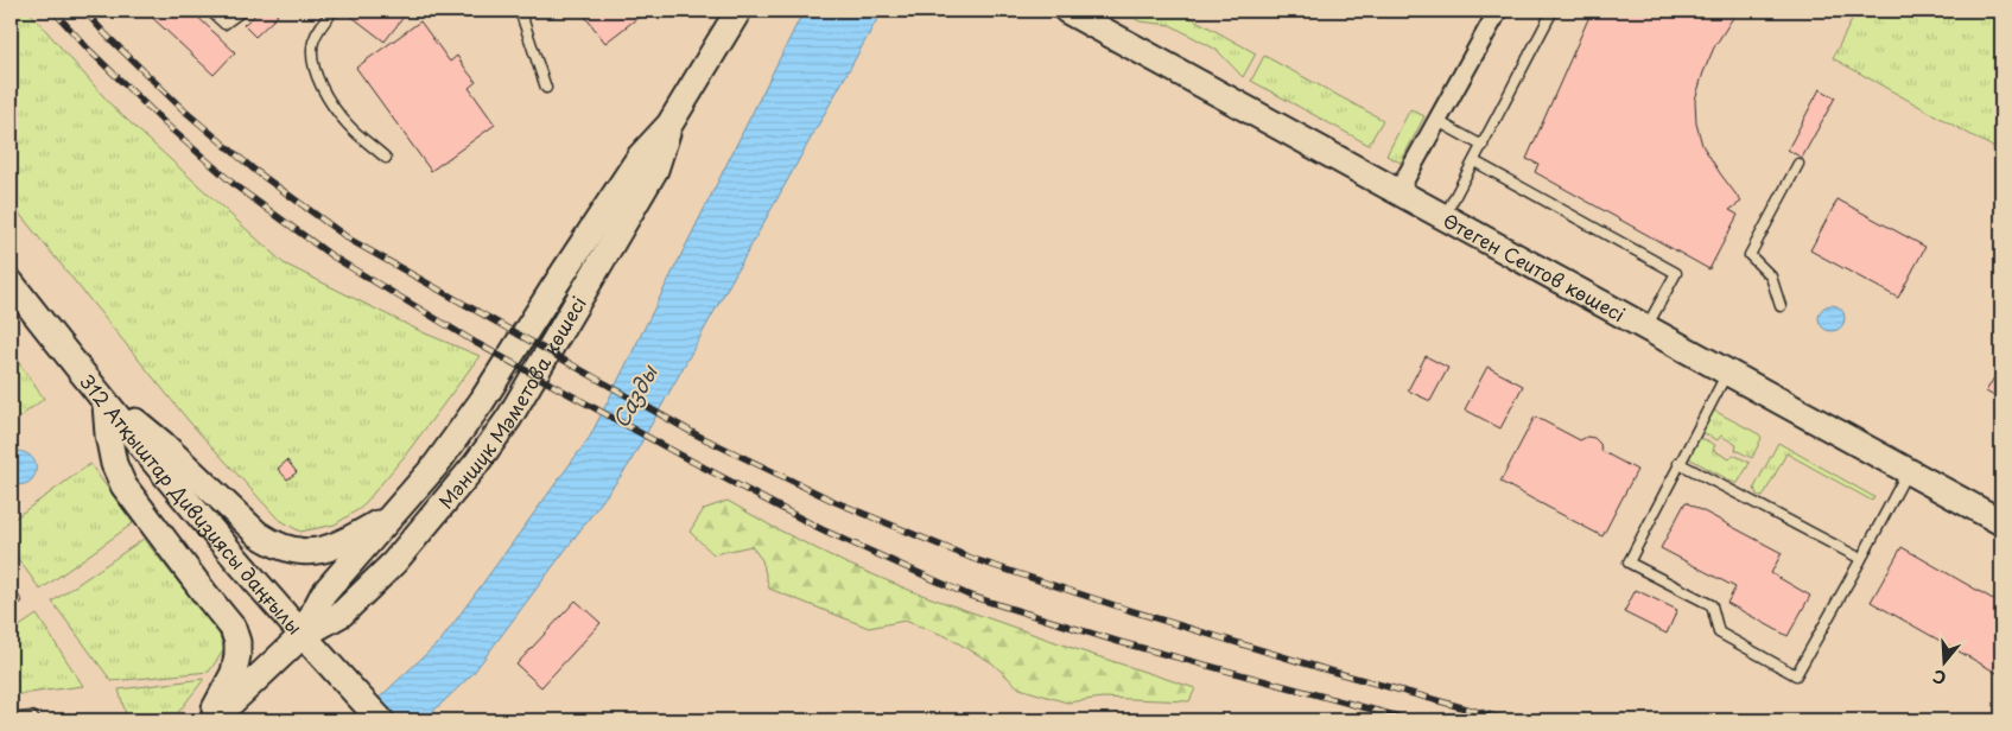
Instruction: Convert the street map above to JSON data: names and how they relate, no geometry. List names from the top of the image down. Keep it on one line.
{"streets":{"main road":["Өтеген Сеитов көшесі","Мәншүк Мәметова көшесі","312 Атқыштар Дивизиясы даңғылы"]},"crossings":[["Мәншүк Мәметова көшесі","312 Атқыштар Дивизиясы даңғылы"]],"water":["Сазды"],"north":"bottom"}
